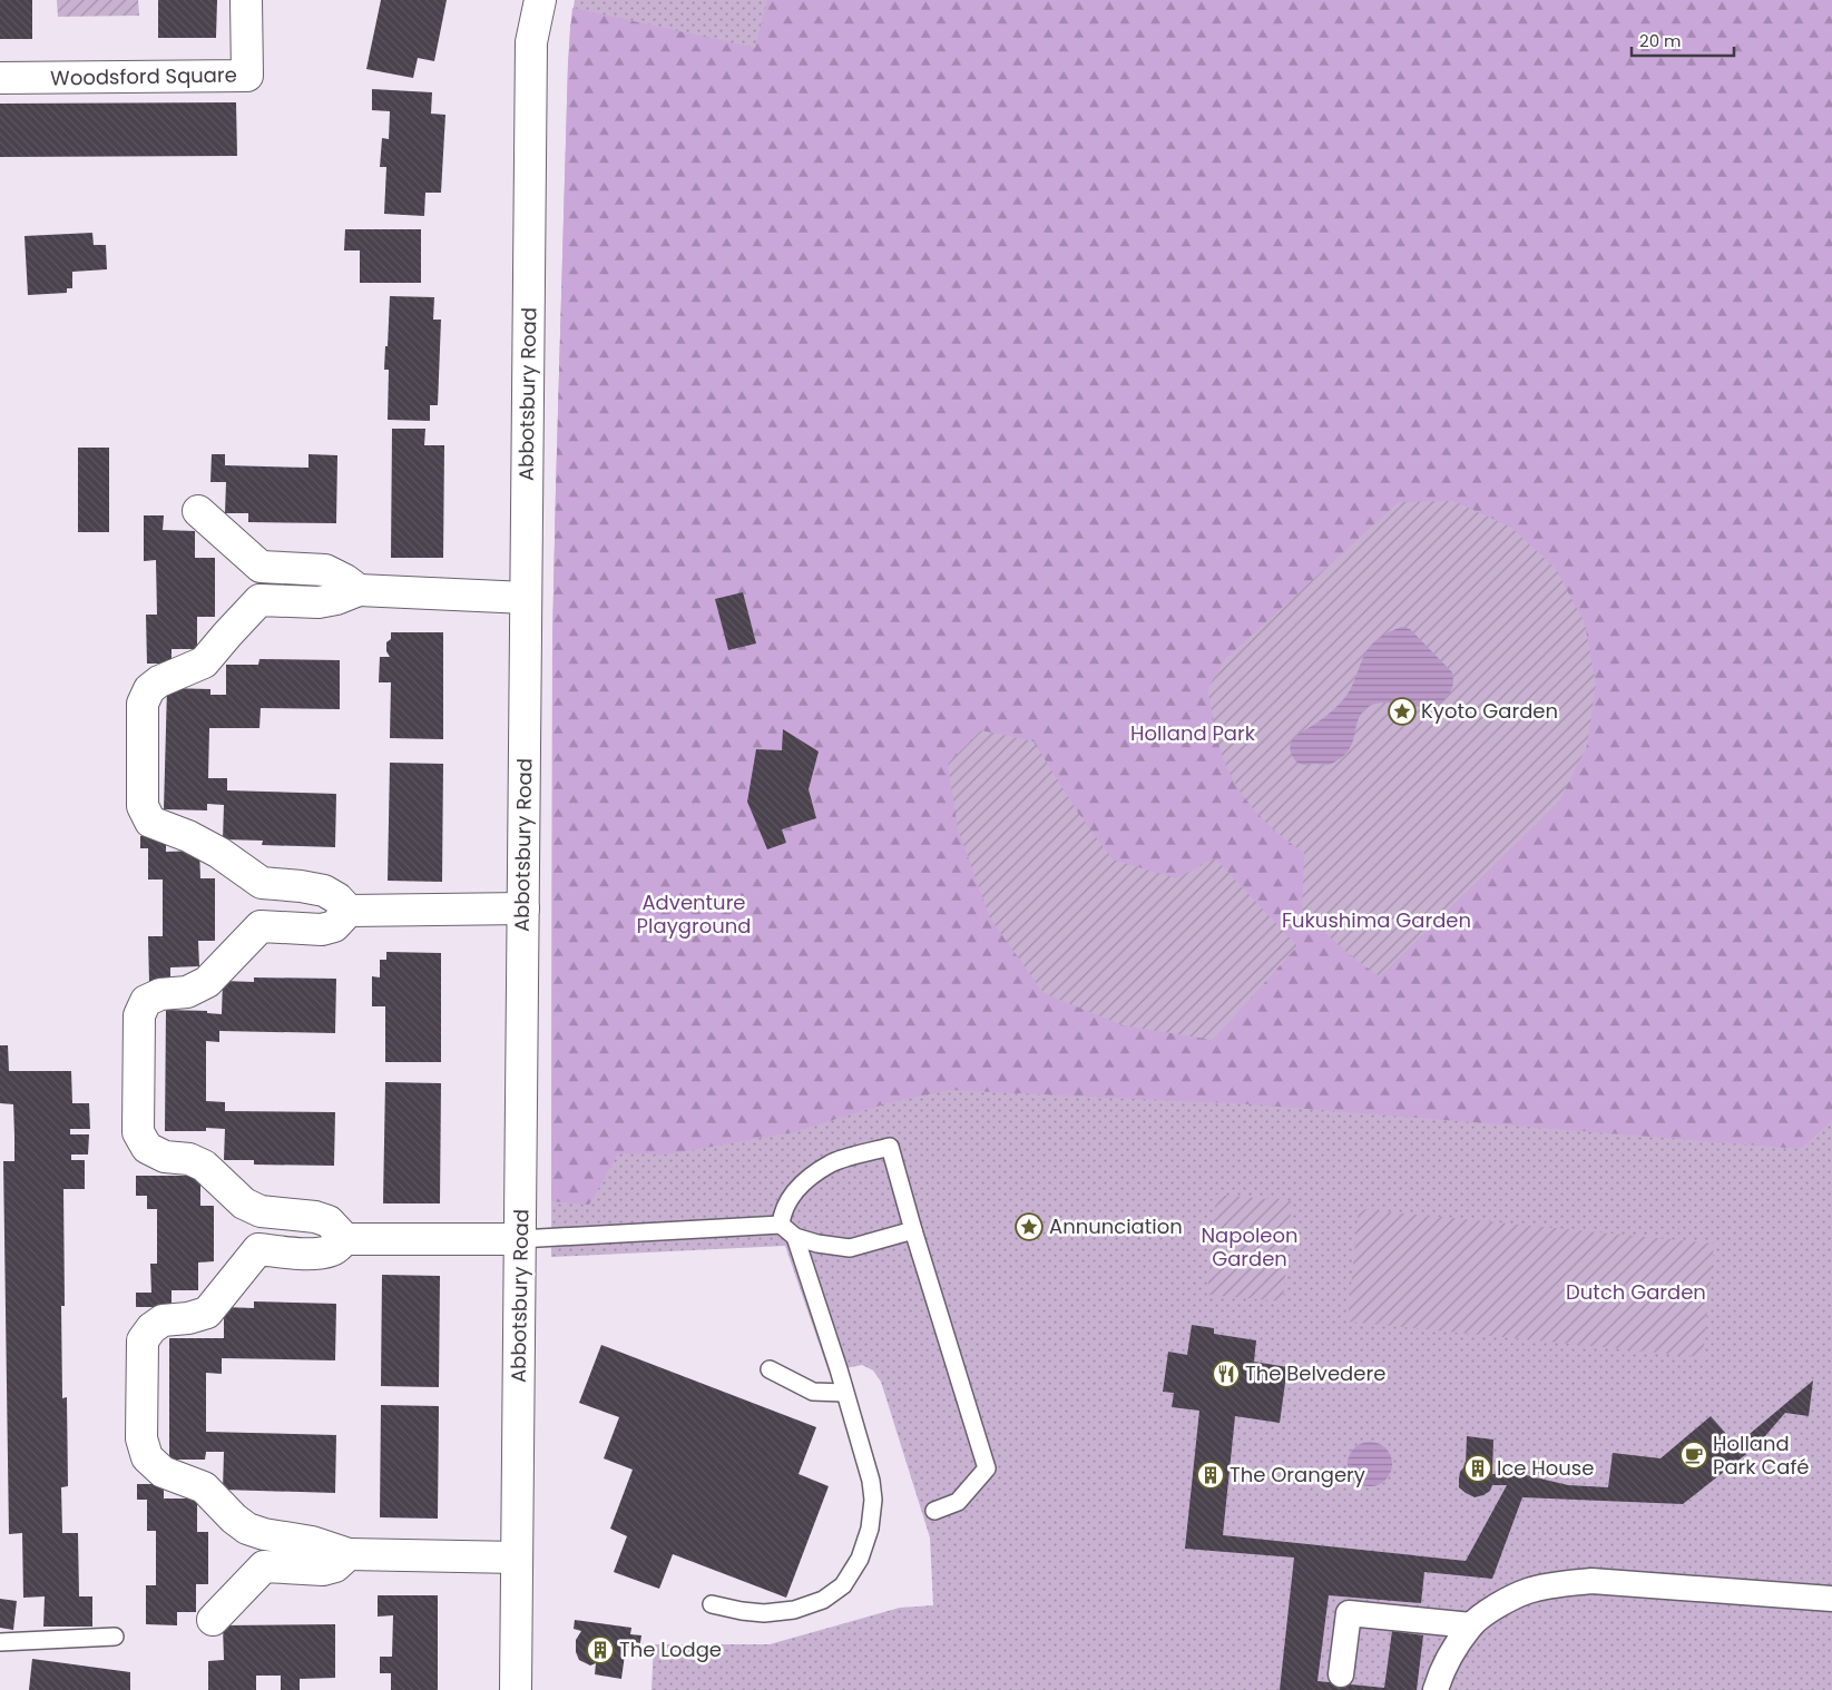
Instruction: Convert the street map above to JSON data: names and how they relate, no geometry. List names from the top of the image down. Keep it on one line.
{"streets":{"street":["Woodsford Square","Abbotsbury Road"]},"parks":["Holland Park","Adventure Playground","Fukushima Garden","Napoleon Garden","Dutch Garden"],"places":{"place":["Kyoto Garden","Annunciation"],"restaurant":["The Belvedere"],"cafe":["Holland Park Café"],"building":["Ice House","The Orangery","The Lodge"]},"scale_bar":"20 m"}
